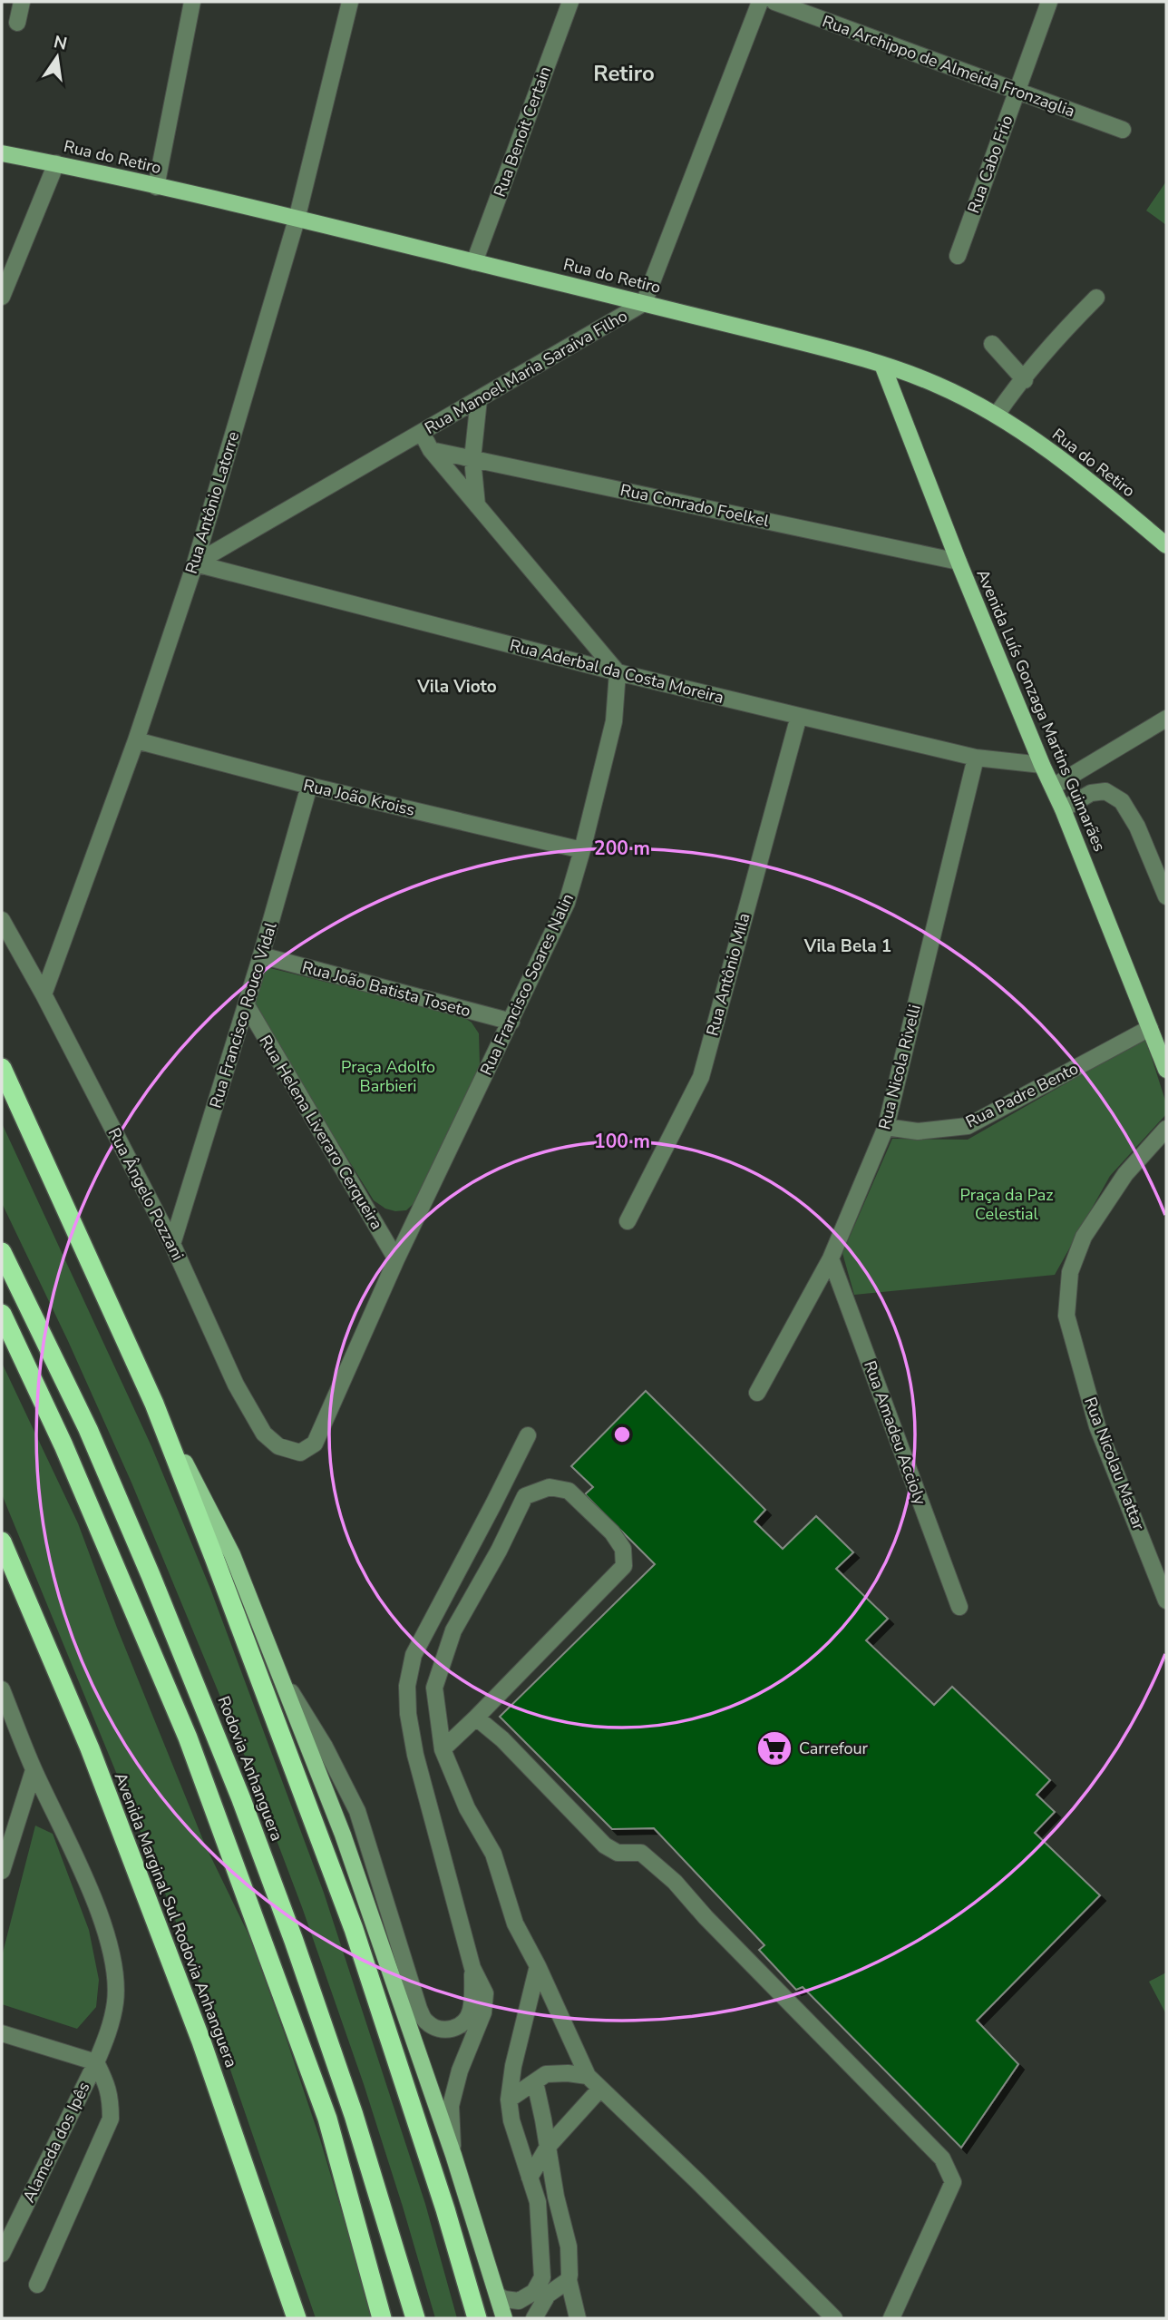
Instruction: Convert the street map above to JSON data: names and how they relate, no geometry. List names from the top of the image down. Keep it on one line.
{"streets":{"highway":["Rodovia Anhanguera","Avenida Marginal Sul Rodovia Anhanguera"],"main road":["Rua do Retiro","Avenida Luís Gonzaga Martins Guimarães"],"street":["Rua Archippo de Almeida Fronzaglia","Rua Benoit Certain","Rua Cabo Frio","Rua Manoel Maria Saraiva Filho","Rua Antônio Latorre","Rua Conrado Foelkel","Rua Aderbal da Costa Moreira","Rua João Kroiss","Rua Antônio Mila","Rua Francisco Soares Nalin","Rua João Batista Toseto","Rua Francisco Rouco Vidal","Rua Nicola Rivelli","Rua Padre Bento","Rua Helena Liveraro Cerqueira","Rua Ângelo Pozzani","Rua Amadeu Accioly","Rua Nicolau Mattar","Alameda dos Ipês"]},"crossings":[["Rua Archippo de Almeida Fronzaglia","Rua Cabo Frio"],["Rua Benoit Certain","Rua do Retiro"],["Rua do Retiro","Rua Manoel Maria Saraiva Filho"],["Rua do Retiro","Rua Antônio Latorre"],["Rua do Retiro","Avenida Luís Gonzaga Martins Guimarães"],["Rua Manoel Maria Saraiva Filho","Rua Antônio Latorre"],["Rua Manoel Maria Saraiva Filho","Rua Aderbal da Costa Moreira"],["Rua Antônio Latorre","Rua Aderbal da Costa Moreira"],["Rua Antônio Latorre","Rua João Kroiss"],["Rua Antônio Latorre","Rua Ângelo Pozzani"],["Rua Conrado Foelkel","Avenida Luís Gonzaga Martins Guimarães"],["Rua Aderbal da Costa Moreira","Avenida Luís Gonzaga Martins Guimarães"],["Rua Aderbal da Costa Moreira","Rua Antônio Mila"],["Rua Aderbal da Costa Moreira","Rua Francisco Soares Nalin"],["Rua Aderbal da Costa Moreira","Rua Nicola Rivelli"],["Avenida Luís Gonzaga Martins Guimarães","Rua Padre Bento"],["Rua João Kroiss","Rua Francisco Soares Nalin"],["Rua João Kroiss","Rua Francisco Rouco Vidal"],["Rua Francisco Soares Nalin","Rua João Batista Toseto"],["Rua Francisco Soares Nalin","Rua Helena Liveraro Cerqueira"],["Rua Francisco Soares Nalin","Rua Ângelo Pozzani"],["Rua João Batista Toseto","Rua Francisco Rouco Vidal"],["Rua Francisco Rouco Vidal","Rua Helena Liveraro Cerqueira"],["Rua Francisco Rouco Vidal","Rua Ângelo Pozzani"],["Rua Nicola Rivelli","Rua Padre Bento"],["Rua Nicola Rivelli","Rua Amadeu Accioly"]],"districts":["Retiro","Vila Vioto","Vila Bela 1"],"parks":["Praça Adolfo Barbieri","Praça da Paz Celestial"],"places":{"supermarket":["Carrefour"]},"north":"top","rings":["200 m","100 m"]}
